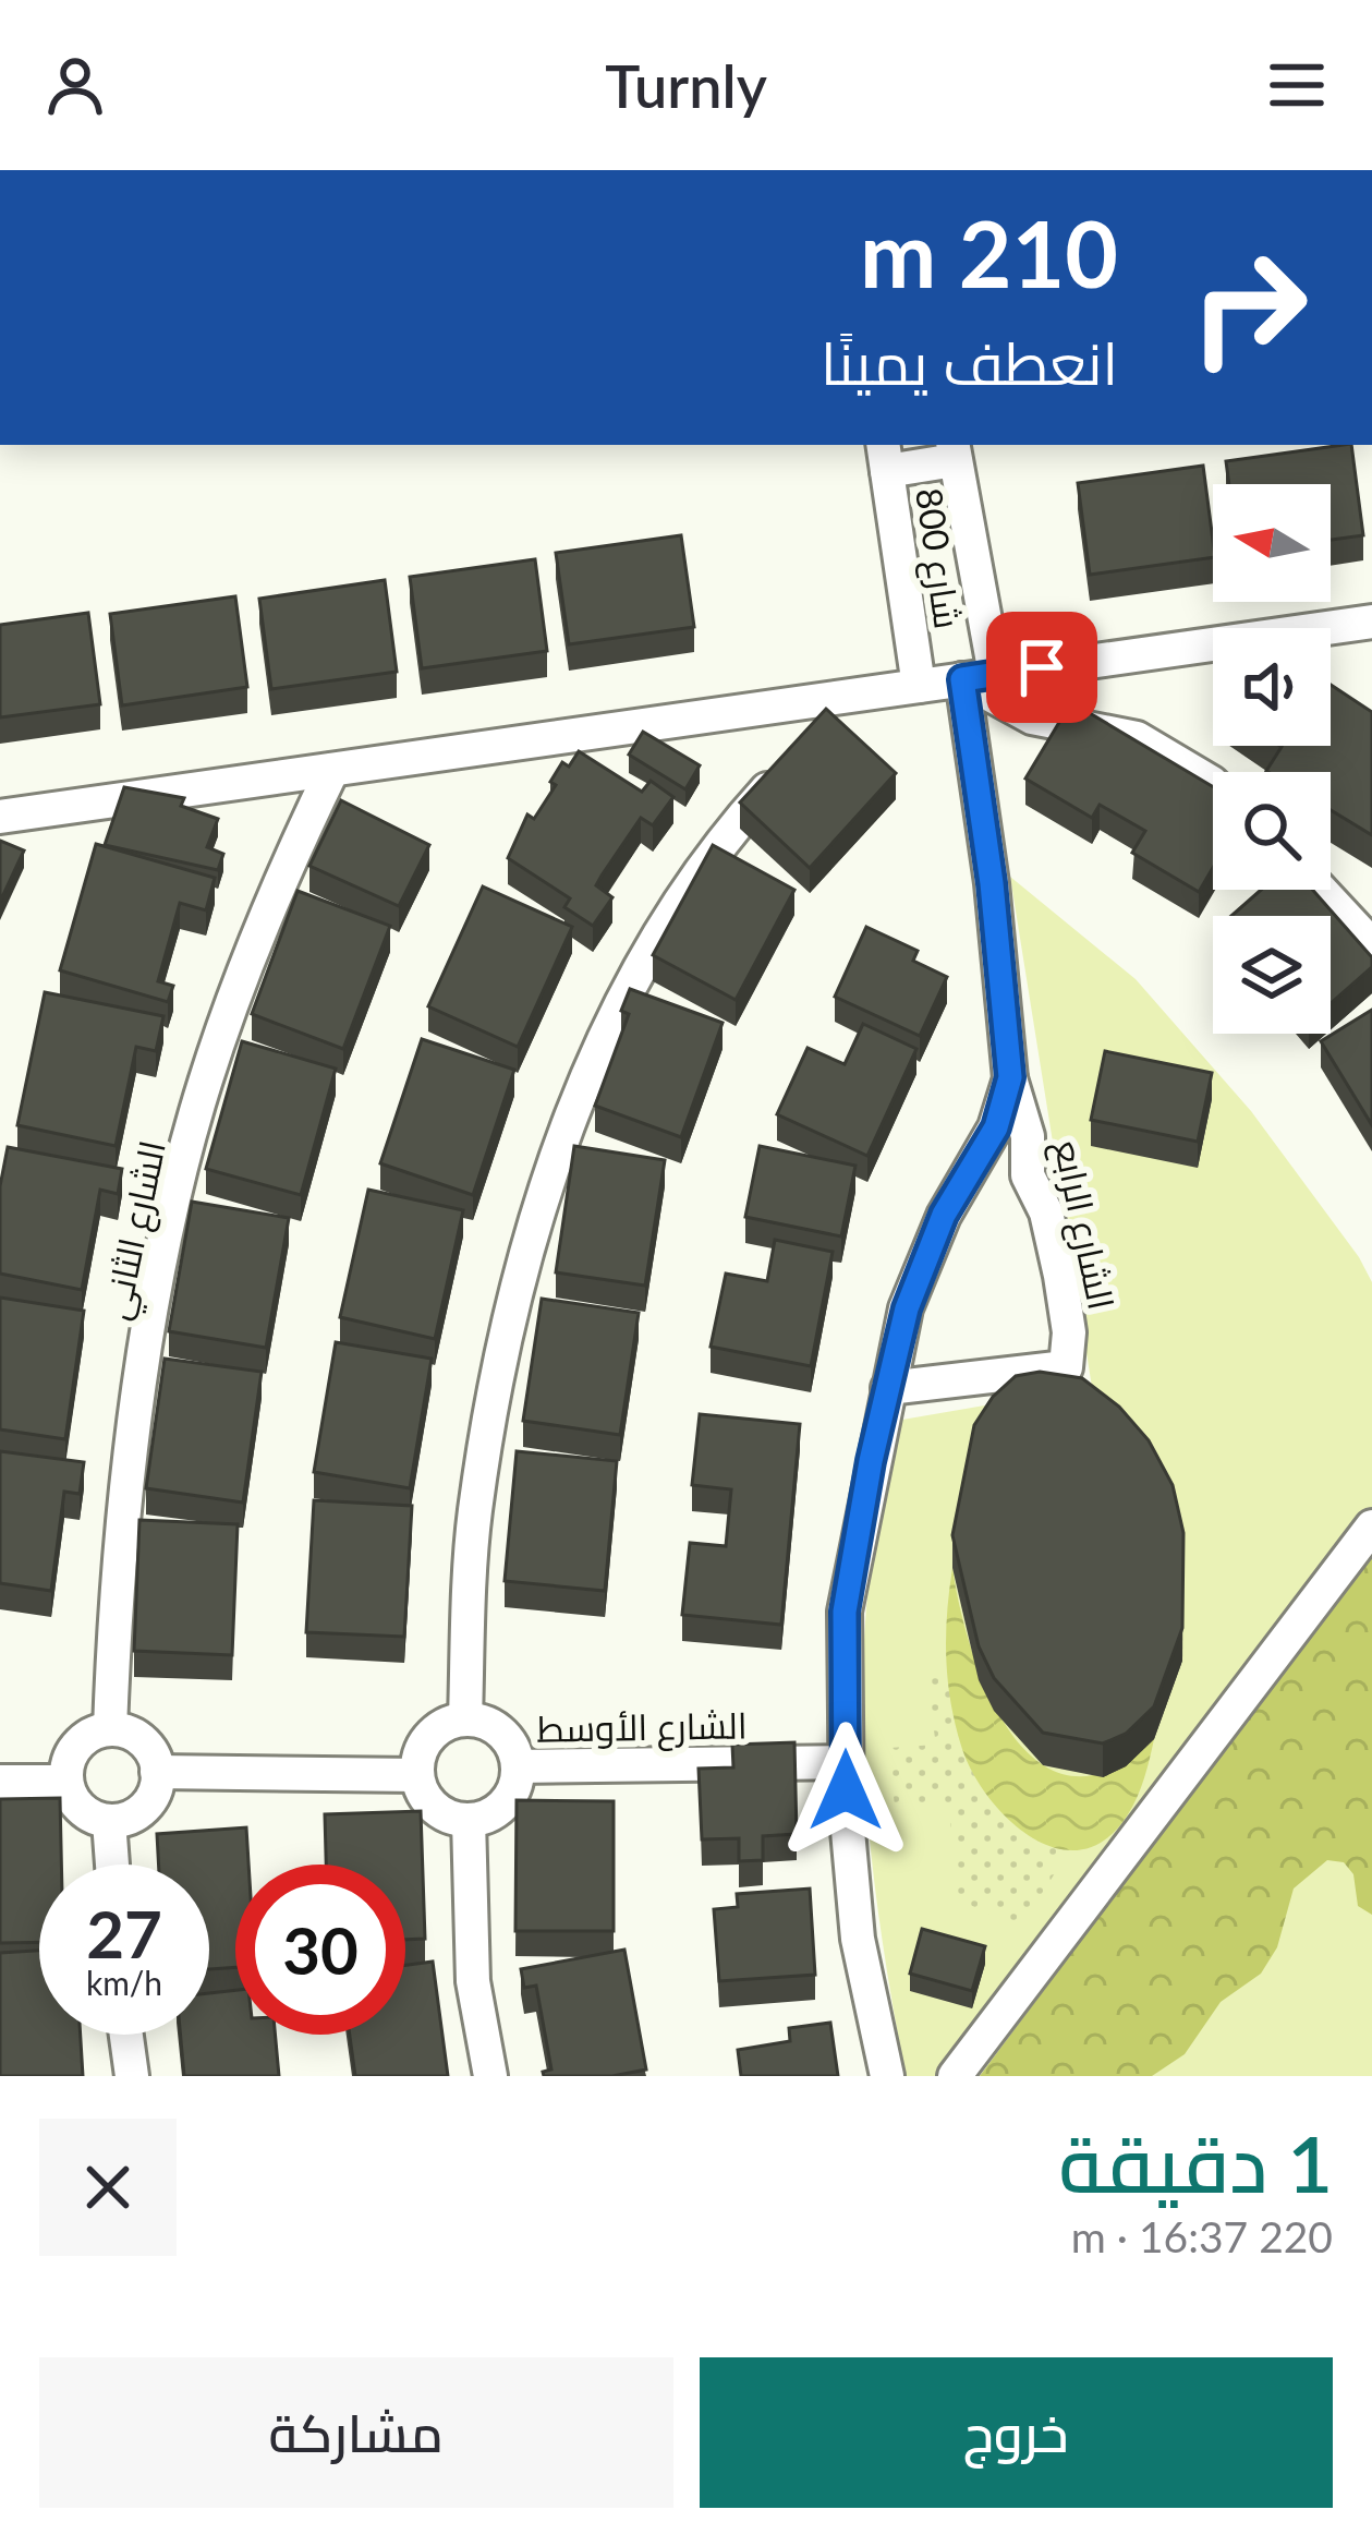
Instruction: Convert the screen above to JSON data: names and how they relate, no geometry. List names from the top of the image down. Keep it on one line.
{"streets":{"street":["شارع 800","الشارع الرابع","الشارع الثاني","الشارع الأوسط"]},"crossings":[["شارع 800","الشارع الرابع"],["الشارع الرابع","الشارع الأوسط"]],"north":"left","page":{"header":"Turnly","turn":["210 m","انعطف يمينًا"],"speed":"27 km/h","limit":"30","heading":["1 دقيقة","220 m · 16:37"],"buttons":["خروج","مشاركة"]}}
